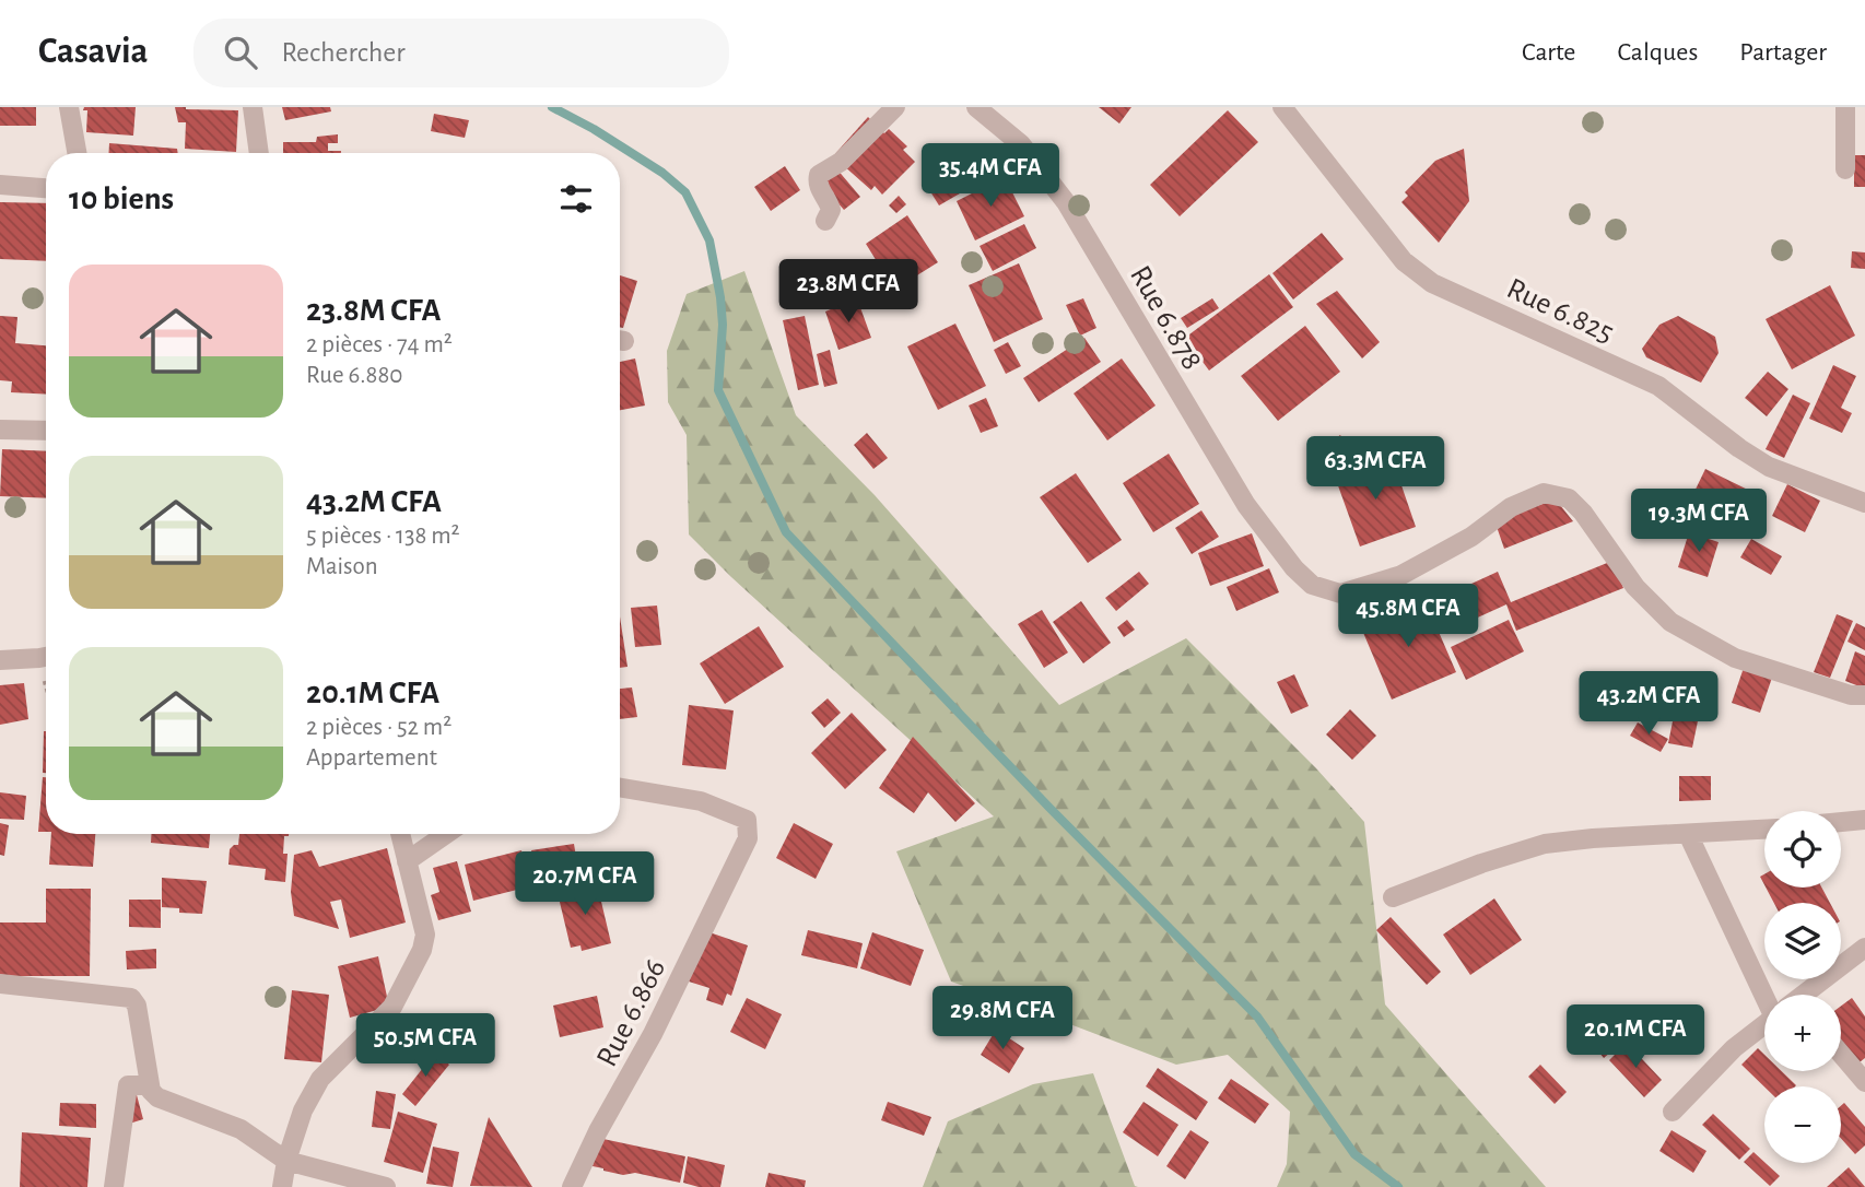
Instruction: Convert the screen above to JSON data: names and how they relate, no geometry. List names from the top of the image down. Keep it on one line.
{"streets":{"street":["Rue 6.825","Rue 6.878","Rue 6.866"]},"page":{"header":"Casavia","search":"Rechercher","nav":["Carte","Calques","Partager"],"price":["35.4M CFA","23.8M CFA","63.3M CFA","19.3M CFA","45.8M CFA","43.2M CFA","20.7M CFA","29.8M CFA","20.1M CFA","50.5M CFA"],"heading":"10 biens","list":[{"name":"23.8M CFA","note":"2 pièces · 74 m² · Rue 6.880"},{"name":"43.2M CFA","note":"5 pièces · 138 m² · Maison"},{"name":"20.1M CFA","note":"2 pièces · 52 m² · Appartement"}],"map_buttons":["+","−"]}}
